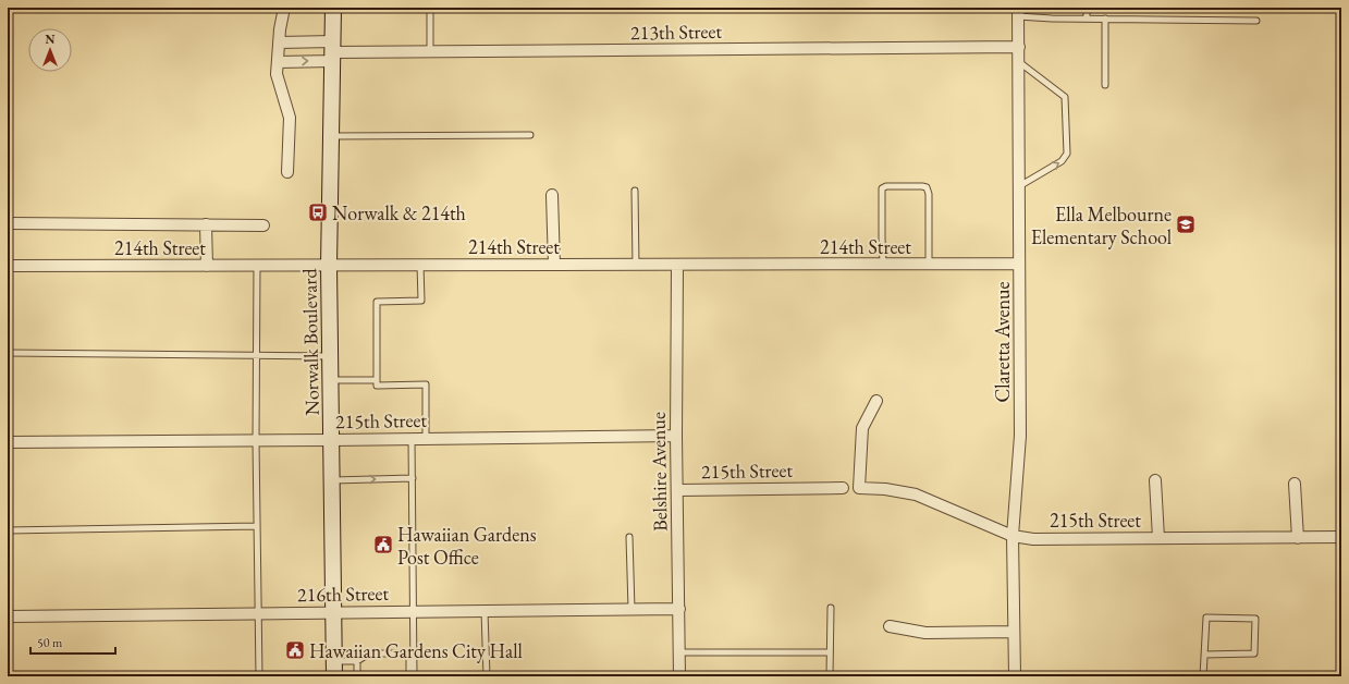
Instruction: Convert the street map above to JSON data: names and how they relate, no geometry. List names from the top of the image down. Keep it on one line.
{"streets":{"main road":["Norwalk Boulevard"],"street":["213th Street","214th Street","Claretta Avenue","215th Street","Belshire Avenue","216th Street"]},"crossings":[["213th Street","Norwalk Boulevard"],["213th Street","Claretta Avenue"],["214th Street","Norwalk Boulevard"],["214th Street","Claretta Avenue"],["214th Street","Belshire Avenue"],["Norwalk Boulevard","215th Street"],["Norwalk Boulevard","216th Street"],["Claretta Avenue","215th Street"],["215th Street","Belshire Avenue"],["Belshire Avenue","216th Street"]],"places":{"bus stop":["Norwalk & 214th"],"school or university":["Ella Melbourne Elementary School"],"public building":["Hawaiian Gardens Post Office","Hawaiian Gardens City Hall"]},"scale_bar":"50 m","north":"top"}
